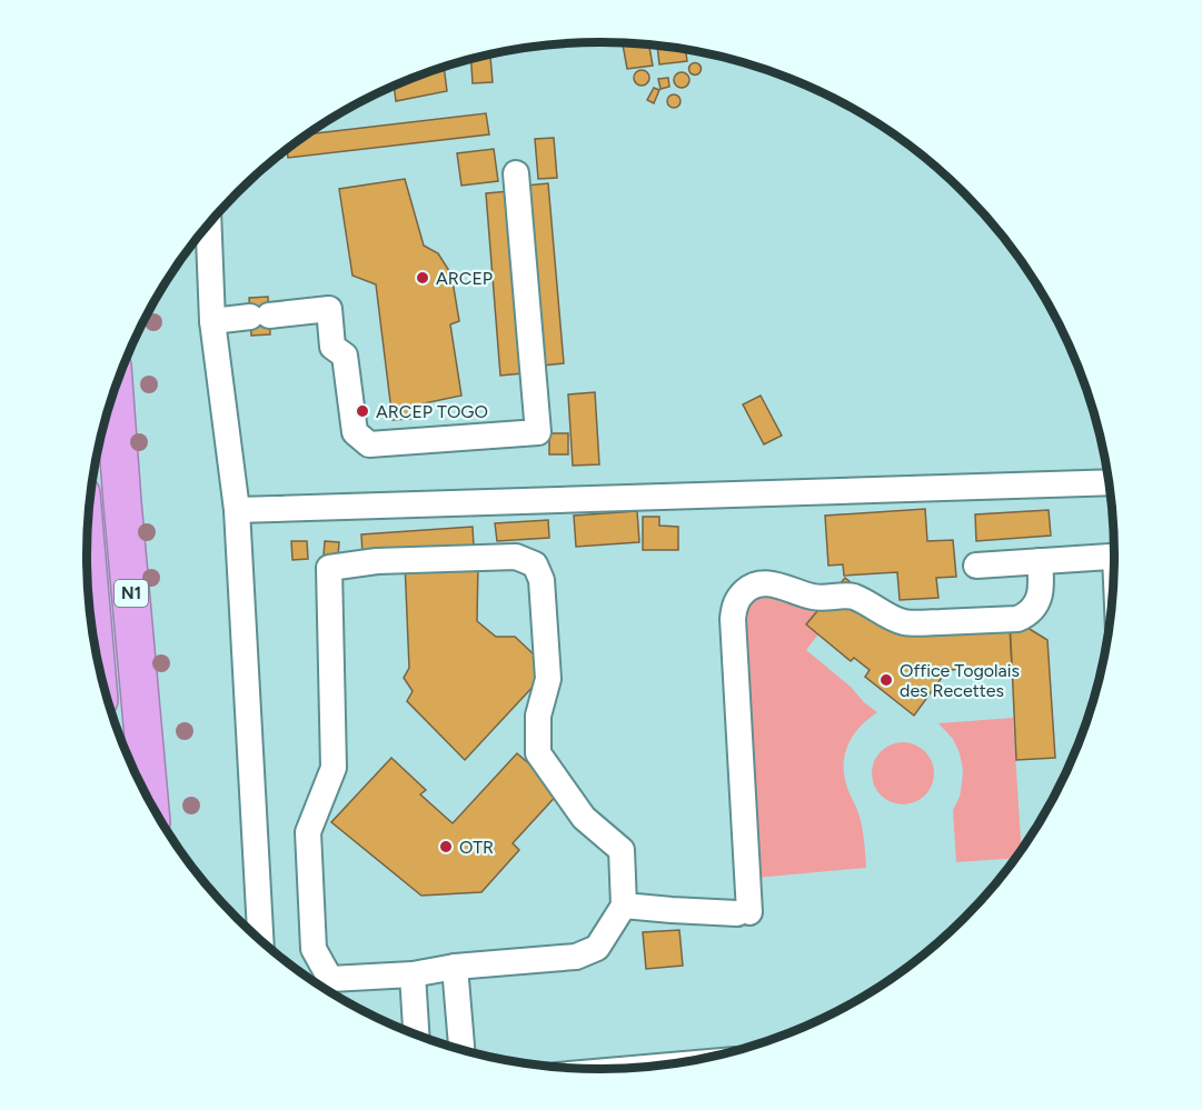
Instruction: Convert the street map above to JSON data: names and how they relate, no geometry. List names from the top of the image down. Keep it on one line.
{"streets":{"highway":["N1"]},"places":["ARCEP","ARCEP TOGO","Office Togolais des Recettes","OTR"]}
